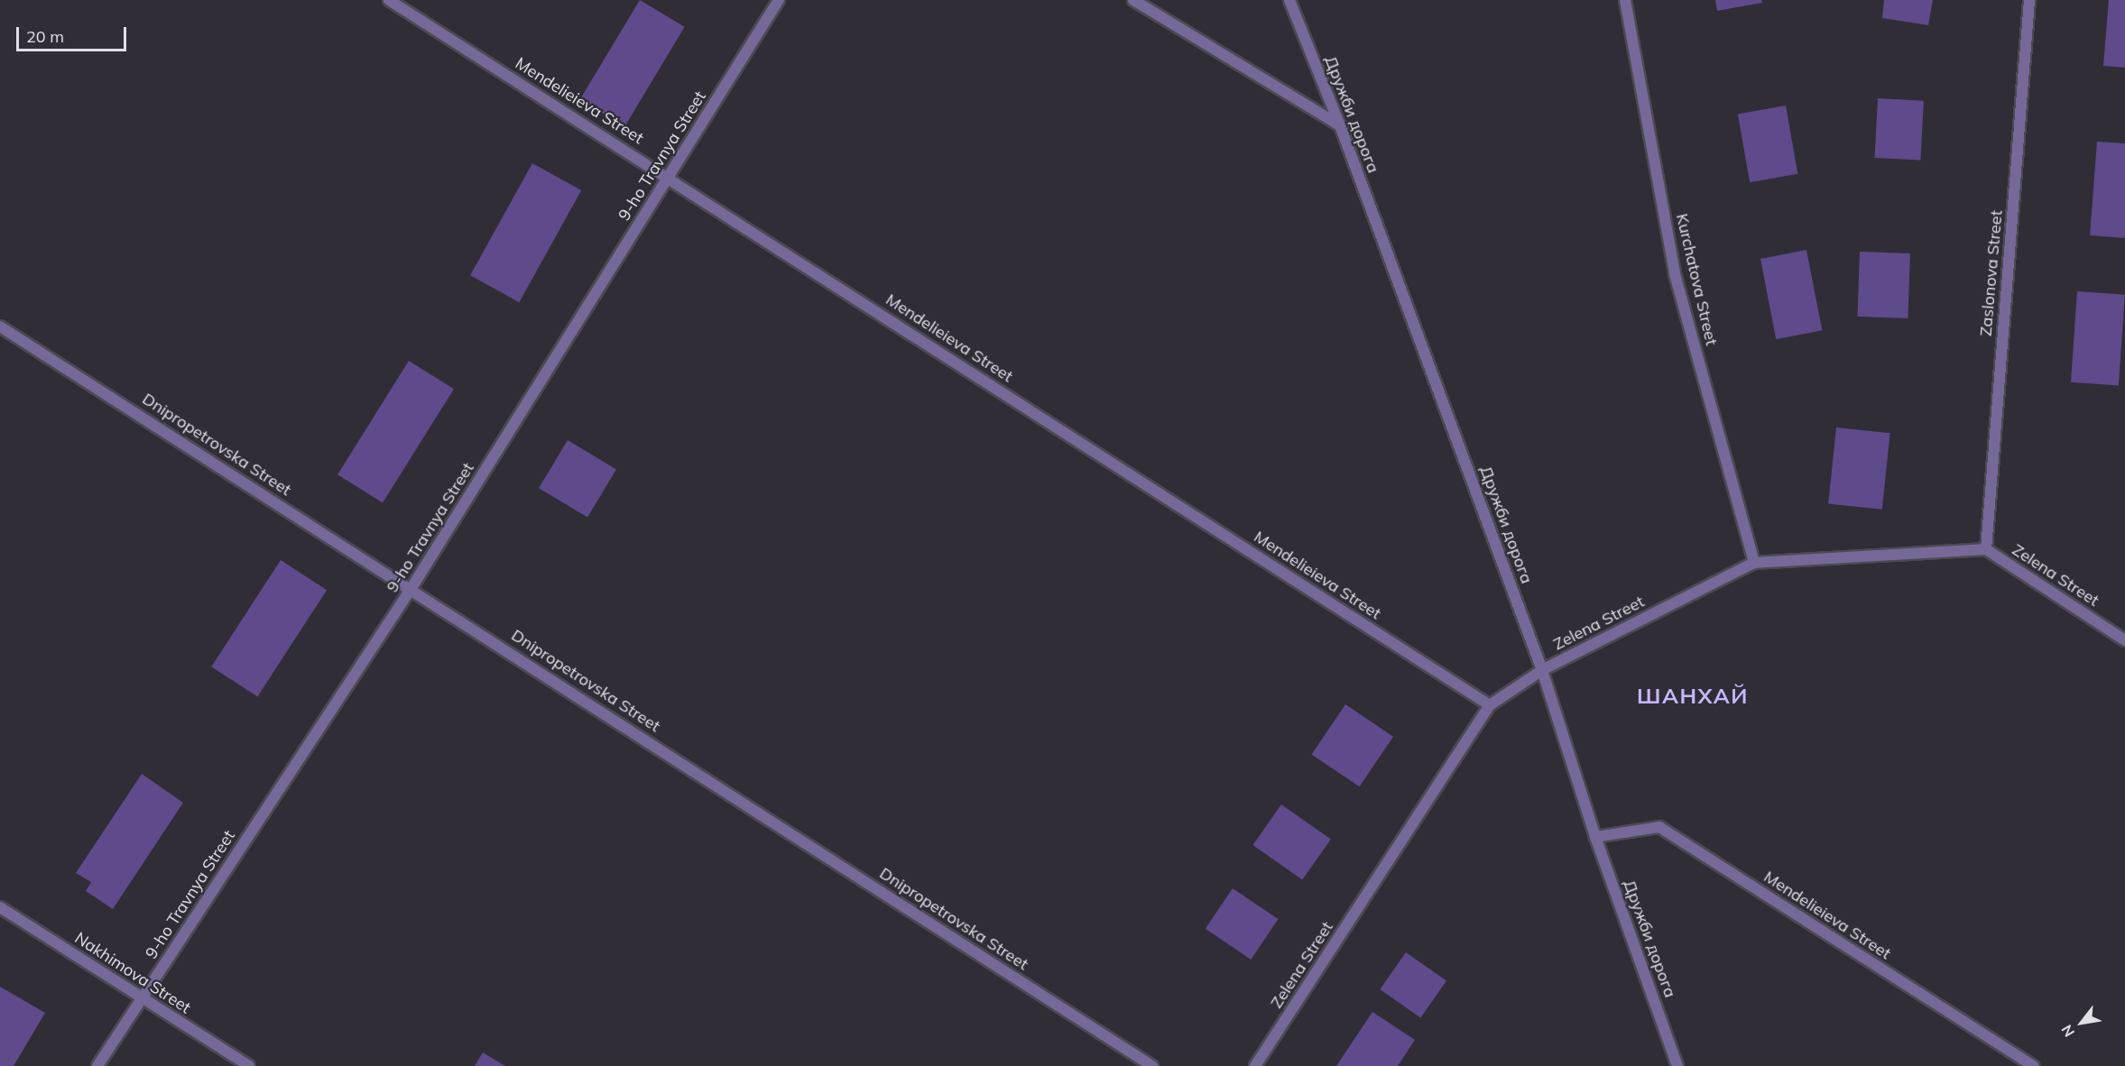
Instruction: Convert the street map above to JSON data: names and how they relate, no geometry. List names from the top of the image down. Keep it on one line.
{"streets":{"street":["Mendelieieva Street","Дружби дорога","9-ho Travnya Street","Zaslonova Street","Kurchatova Street","Dnipropetrovska Street","Zelena Street","Nakhimova Street"]},"crossings":[["Mendelieieva Street","Дружби дорога"],["Mendelieieva Street","9-ho Travnya Street"],["Mendelieieva Street","Zelena Street"],["Дружби дорога","Zelena Street"],["9-ho Travnya Street","Dnipropetrovska Street"],["9-ho Travnya Street","Nakhimova Street"],["Zaslonova Street","Zelena Street"],["Kurchatova Street","Zelena Street"]],"districts":["ШАНХАЙ"],"scale_bar":"20 m","north":"bottom left"}
